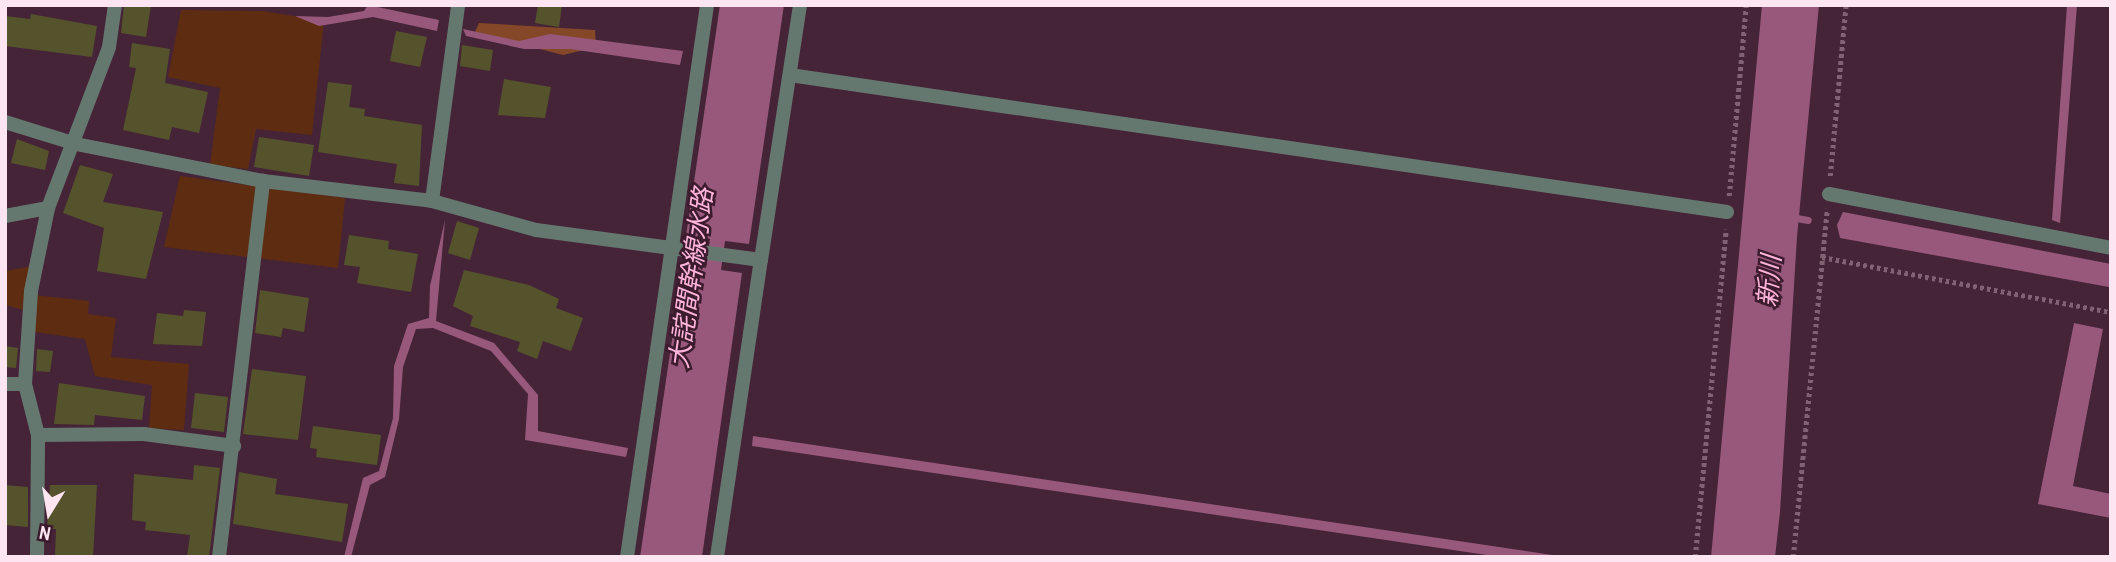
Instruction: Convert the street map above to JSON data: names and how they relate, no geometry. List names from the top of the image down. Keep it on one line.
{"water":["大詫間幹線水路","新川"],"north":"bottom"}
